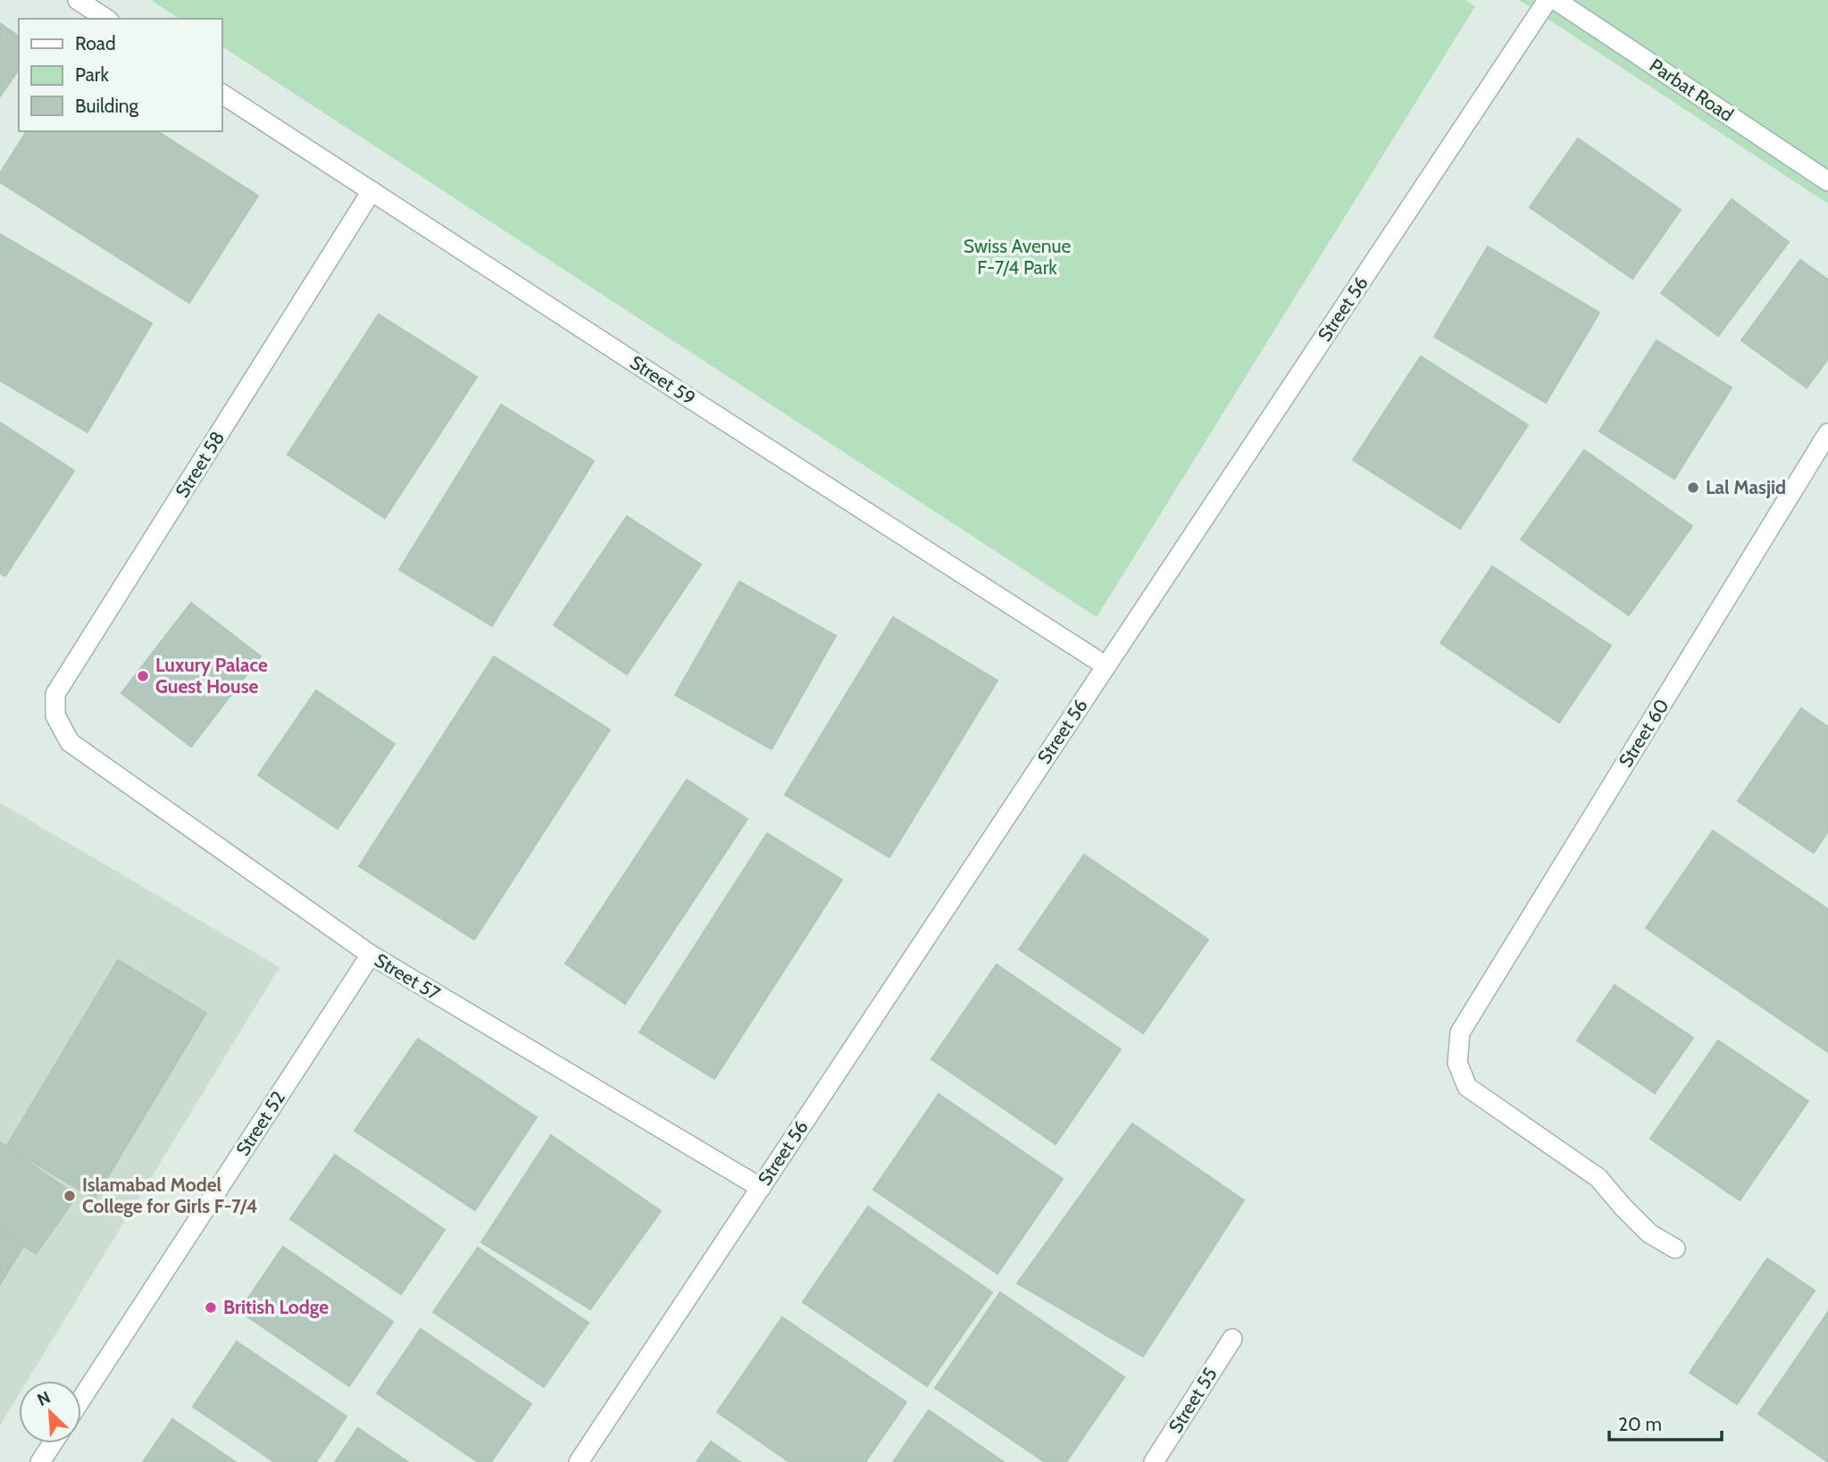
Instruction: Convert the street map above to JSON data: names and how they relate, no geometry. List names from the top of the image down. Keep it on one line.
{"streets":{"street":["Parbat Road","Street 56","Street 59","Street 58","Street 60","Street 57","Street 52","Street 55"]},"crossings":[["Street 56","Street 59"],["Street 56","Street 57"],["Street 59","Street 58"],["Street 58","Street 57"],["Street 57","Street 52"]],"parks":["Swiss Avenue F-7/4 Park"],"places":["Lal Masjid","Luxury Palace Guest House","Islamabad Model College for Girls F-7/4","British Lodge"],"legend":["Road","Park","Building"],"scale_bar":"20 m","north":"top left"}
